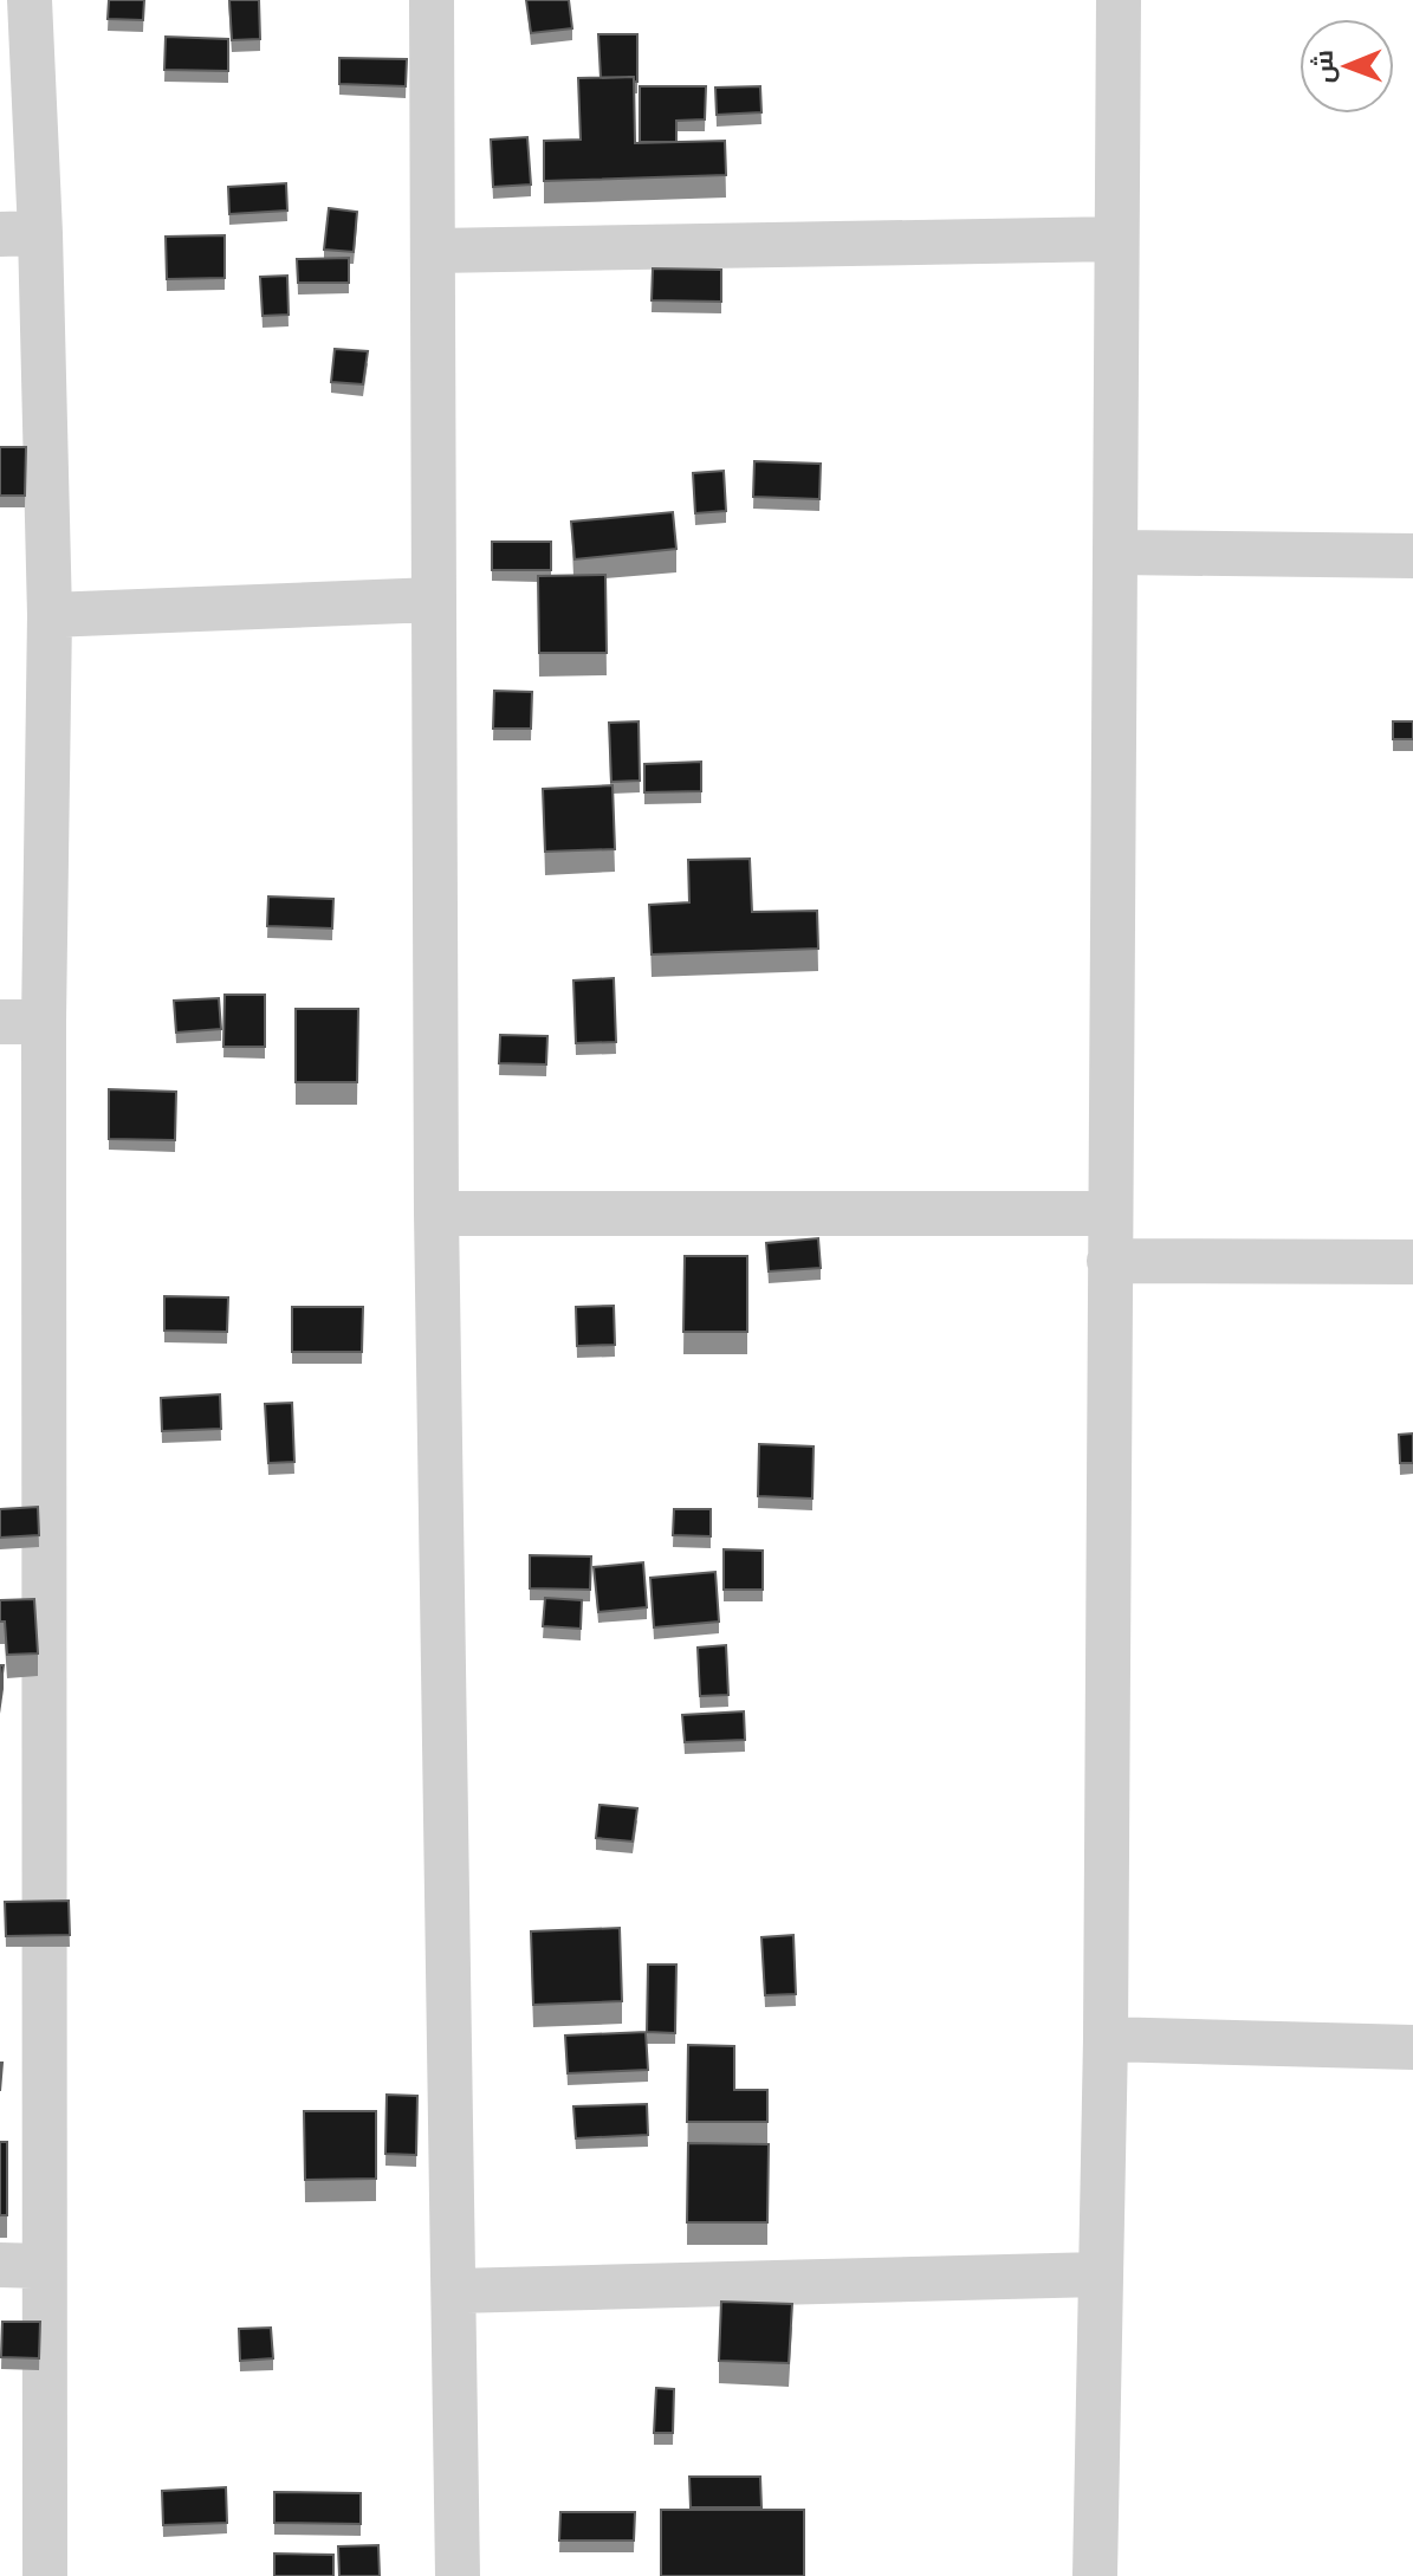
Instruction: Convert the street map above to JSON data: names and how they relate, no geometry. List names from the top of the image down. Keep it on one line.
{"north":"left"}
